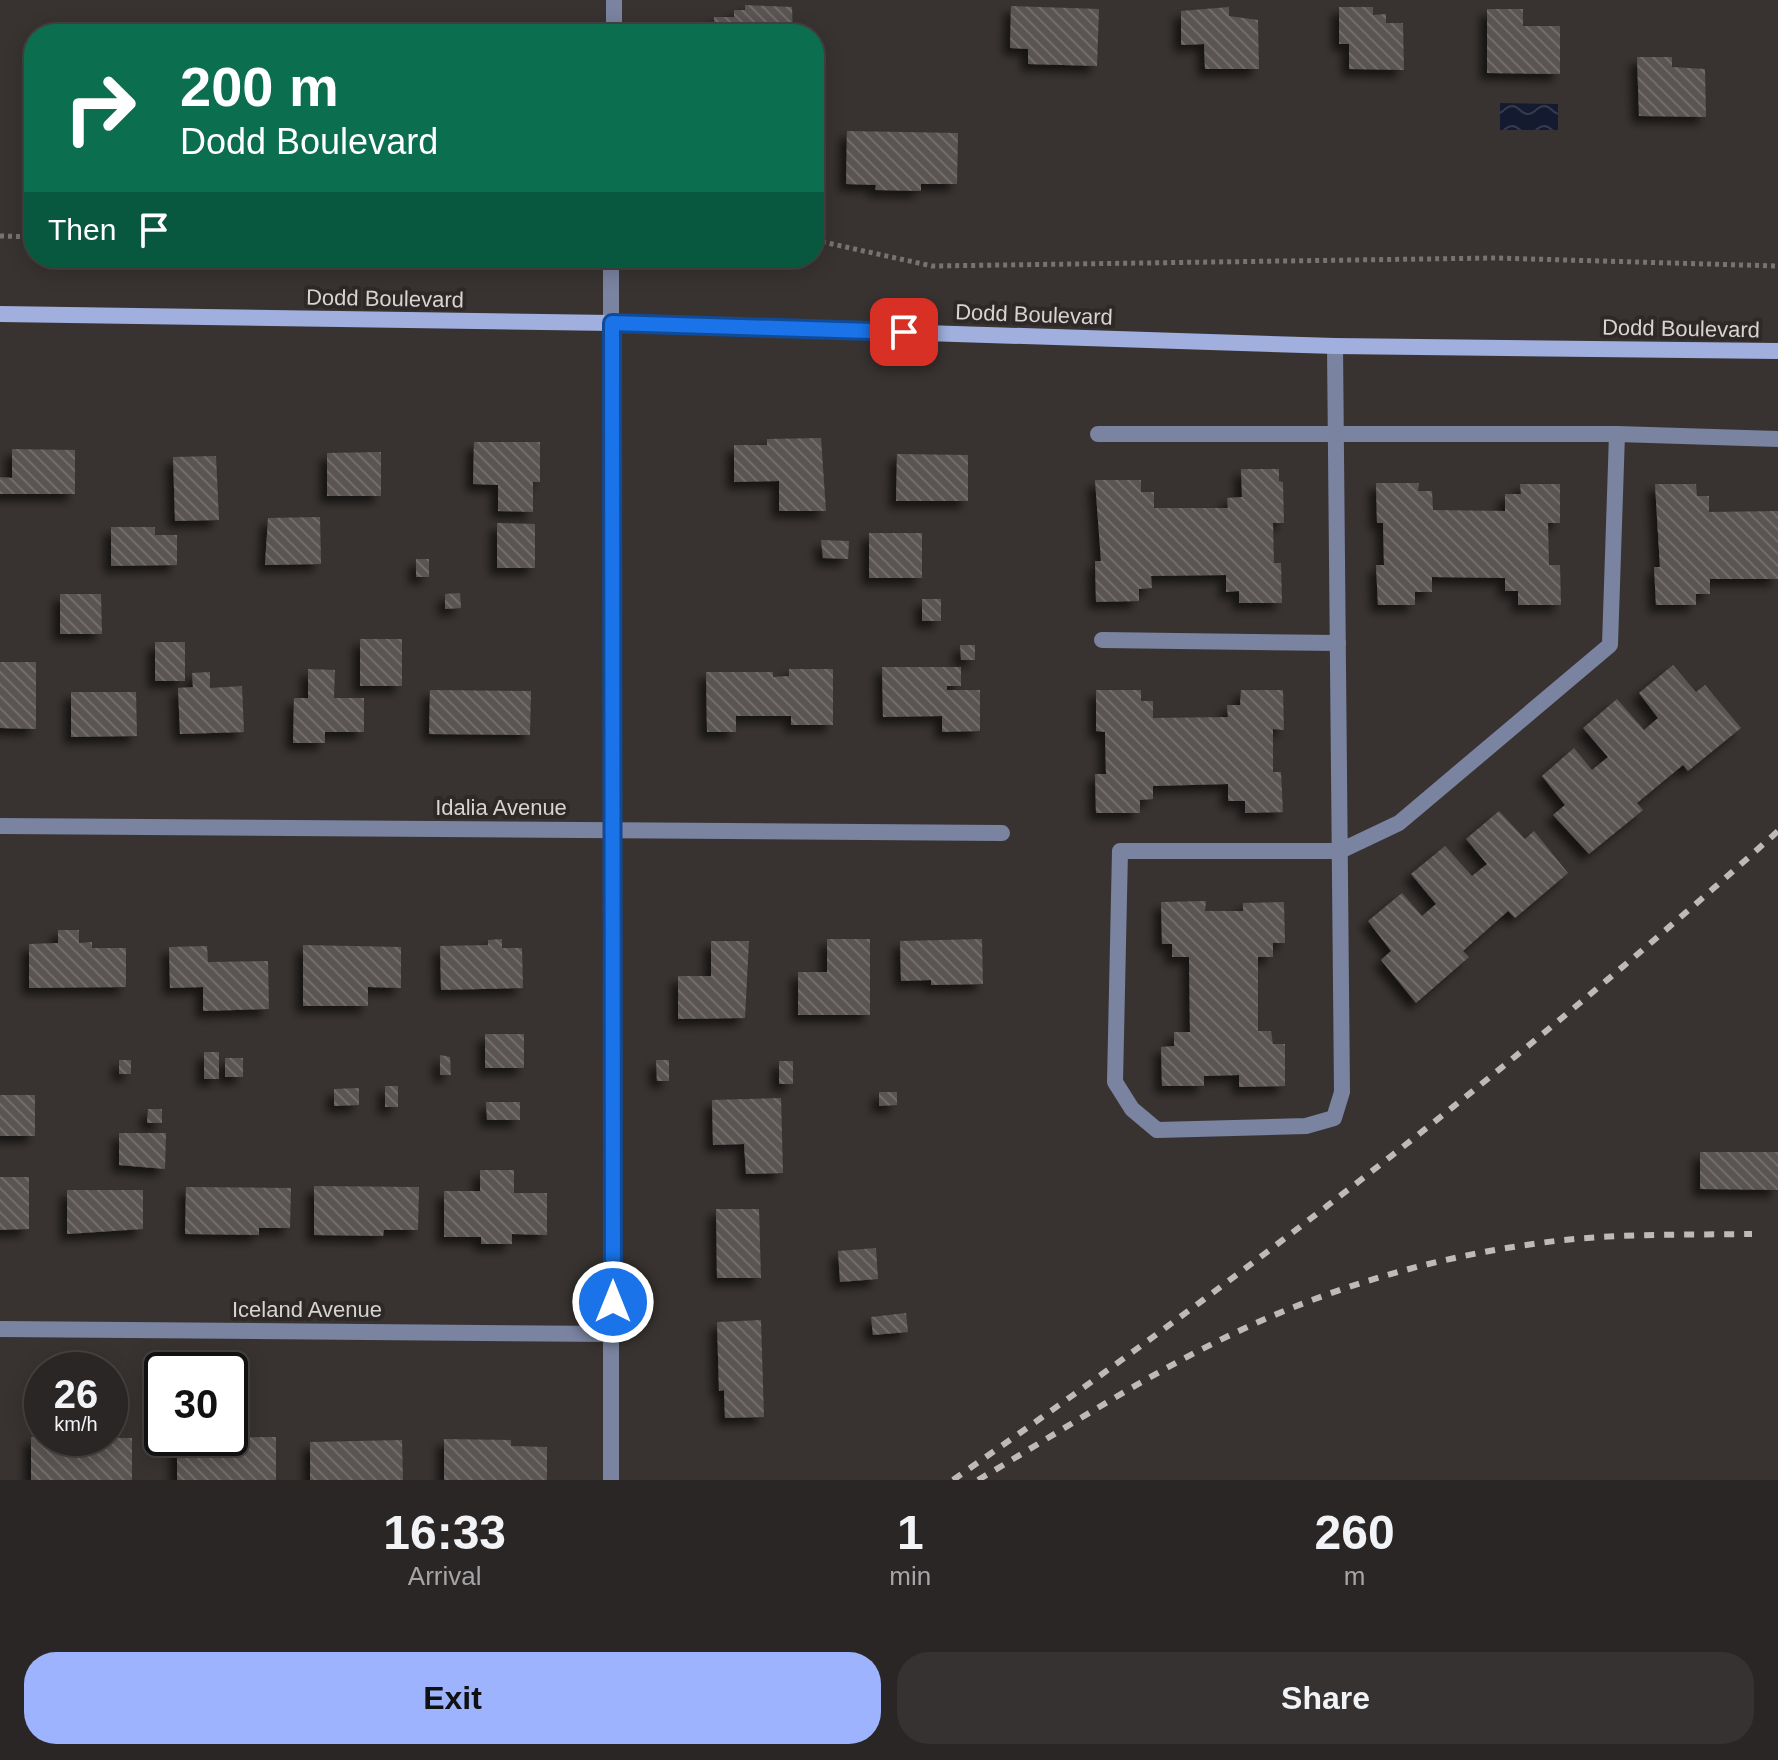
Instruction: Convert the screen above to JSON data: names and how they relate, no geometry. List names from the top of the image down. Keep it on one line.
{"streets":{"main road":["Dodd Boulevard"],"street":["Idalia Avenue","Iceland Avenue"]},"page":{"turn":["200 m","Dodd Boulevard"],"then":"Then","speed":"26 km/h","limit":"30","eta":["16:33","Arrival","1","min","260","m"],"buttons":["Exit","Share"]}}
